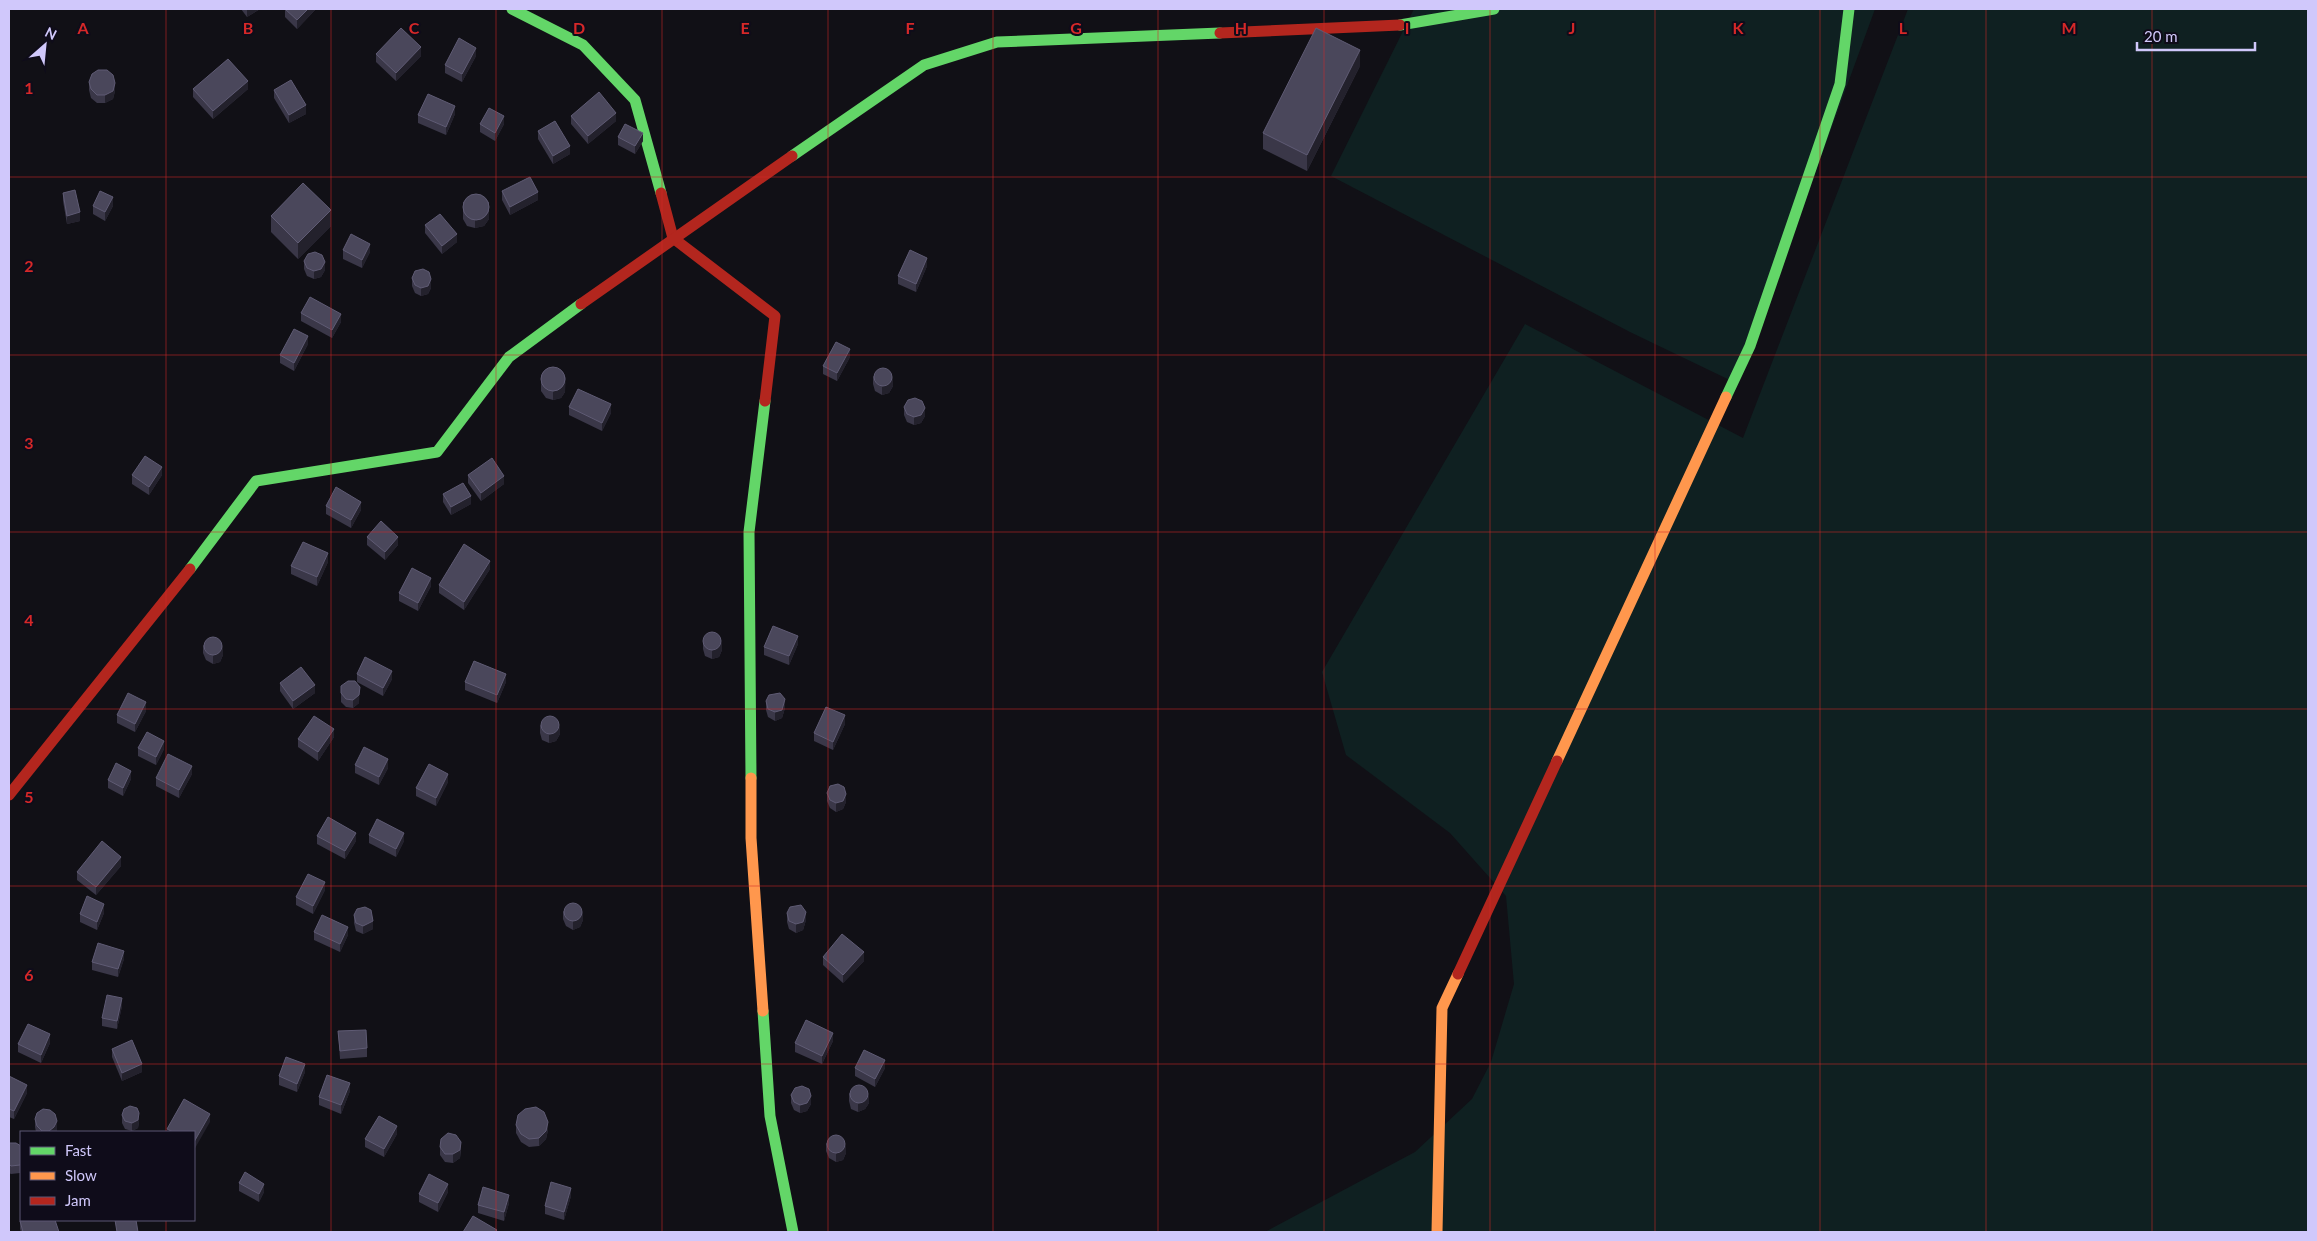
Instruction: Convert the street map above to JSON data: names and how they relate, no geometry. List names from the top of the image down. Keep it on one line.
{"legend":["Fast","Slow","Jam"],"scale_bar":"20 m","north":"top right","grid":{"columns":["A","B","C","D","E","F","G","H","I","J","K","L","M"],"rows":["1","2","3","4","5","6"]}}
